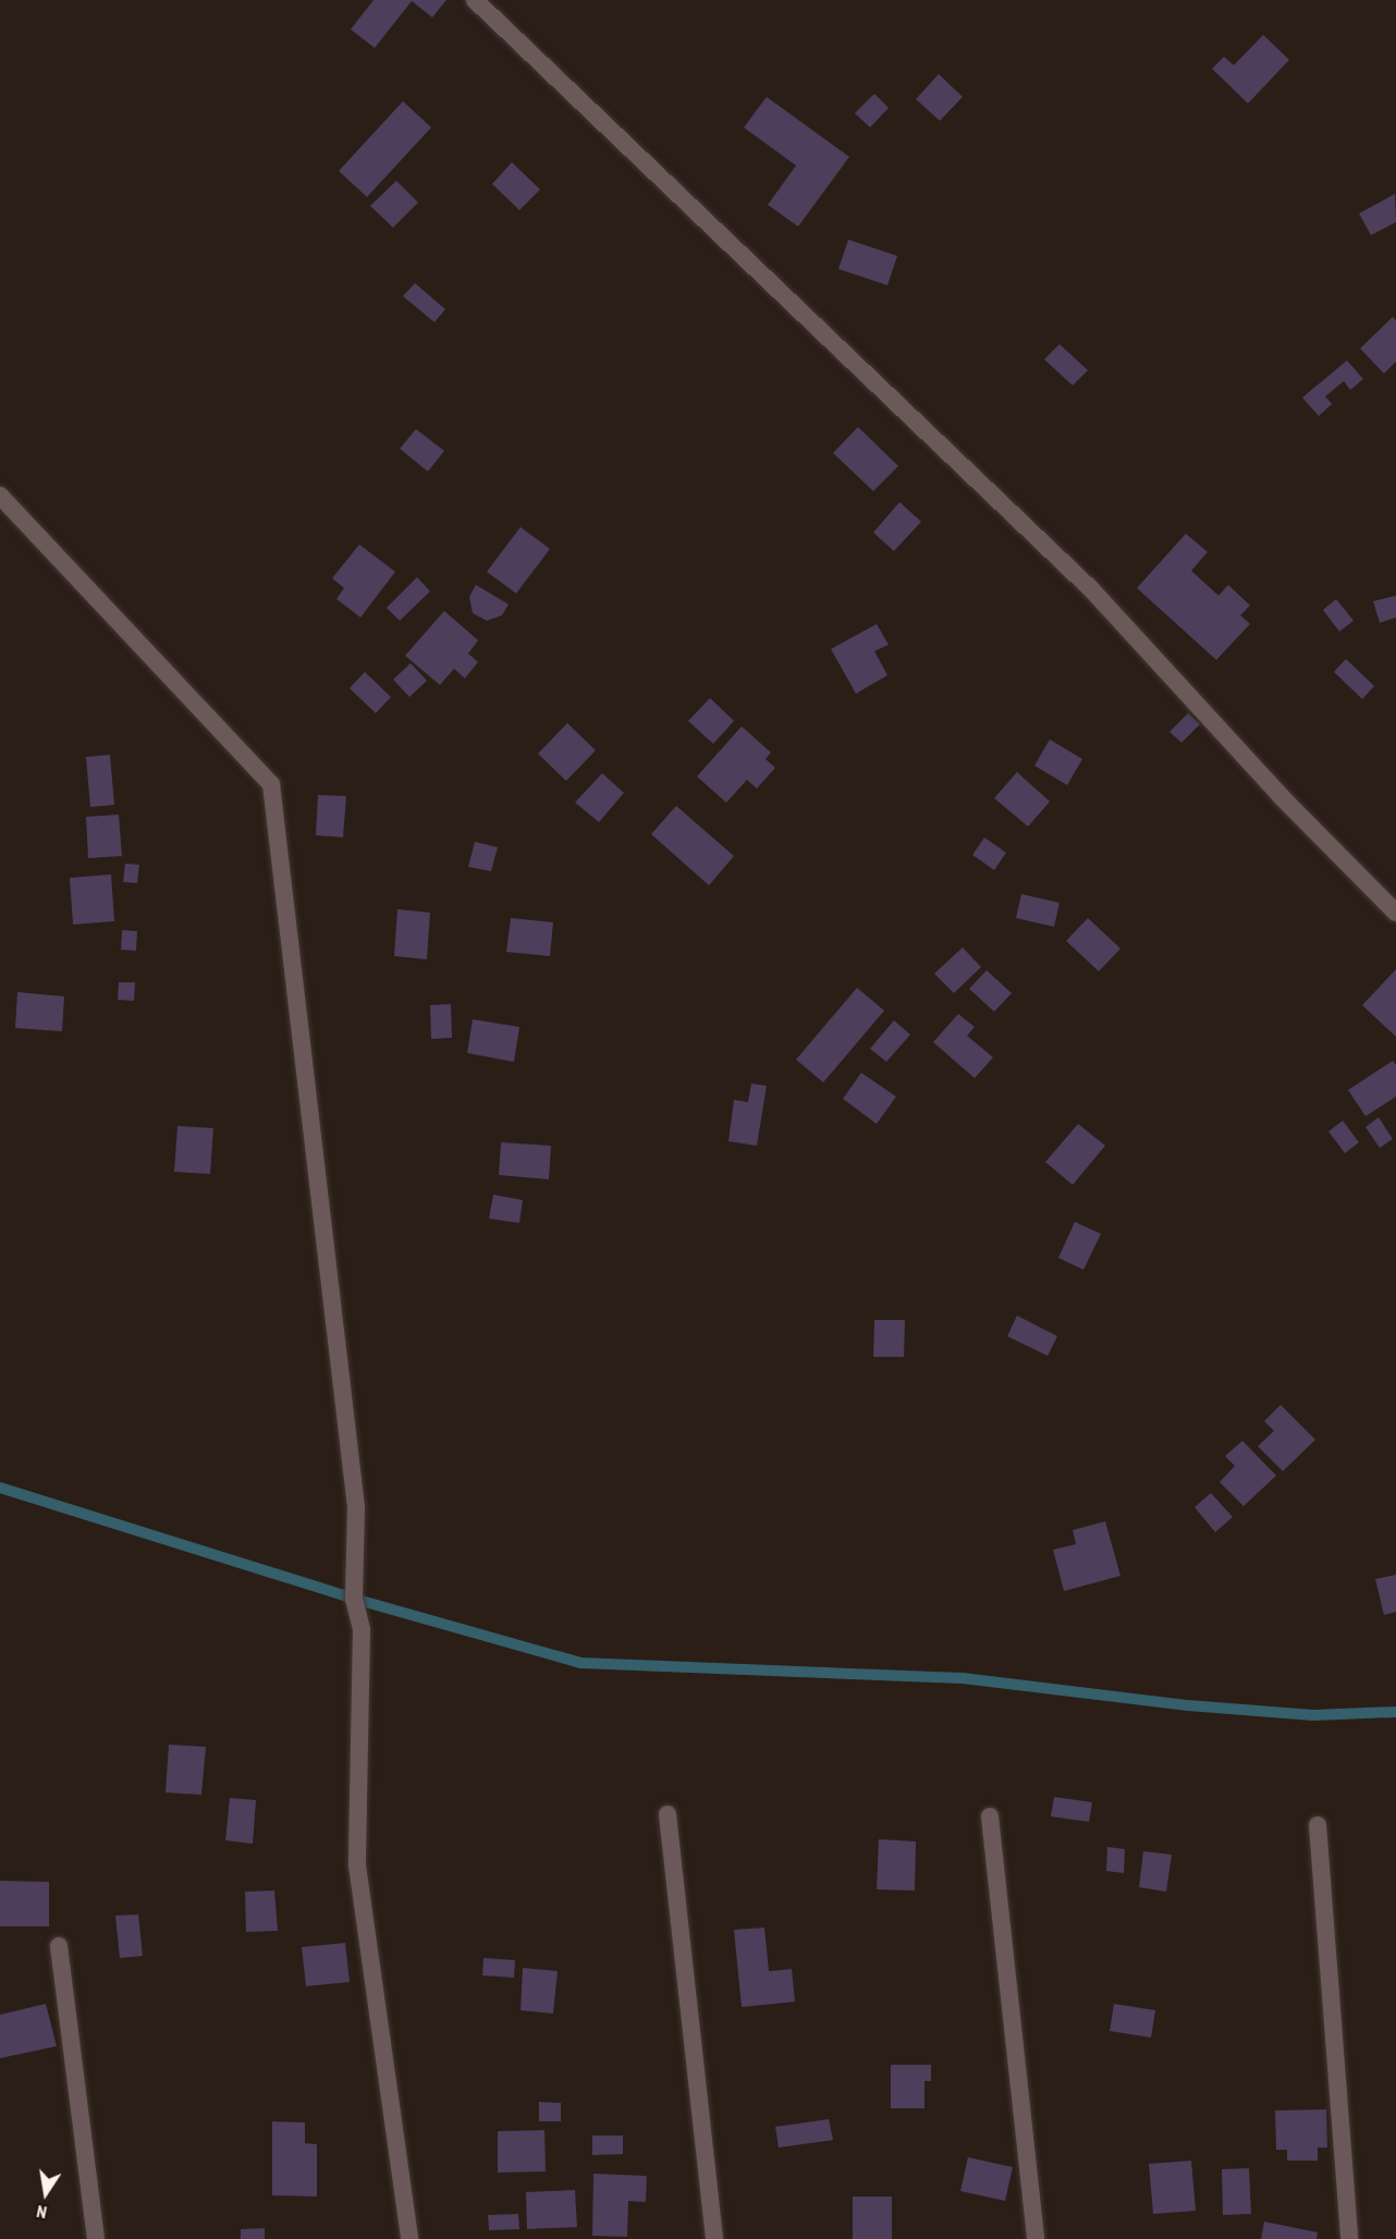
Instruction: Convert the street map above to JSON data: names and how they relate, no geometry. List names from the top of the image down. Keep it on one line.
{"north":"bottom"}
